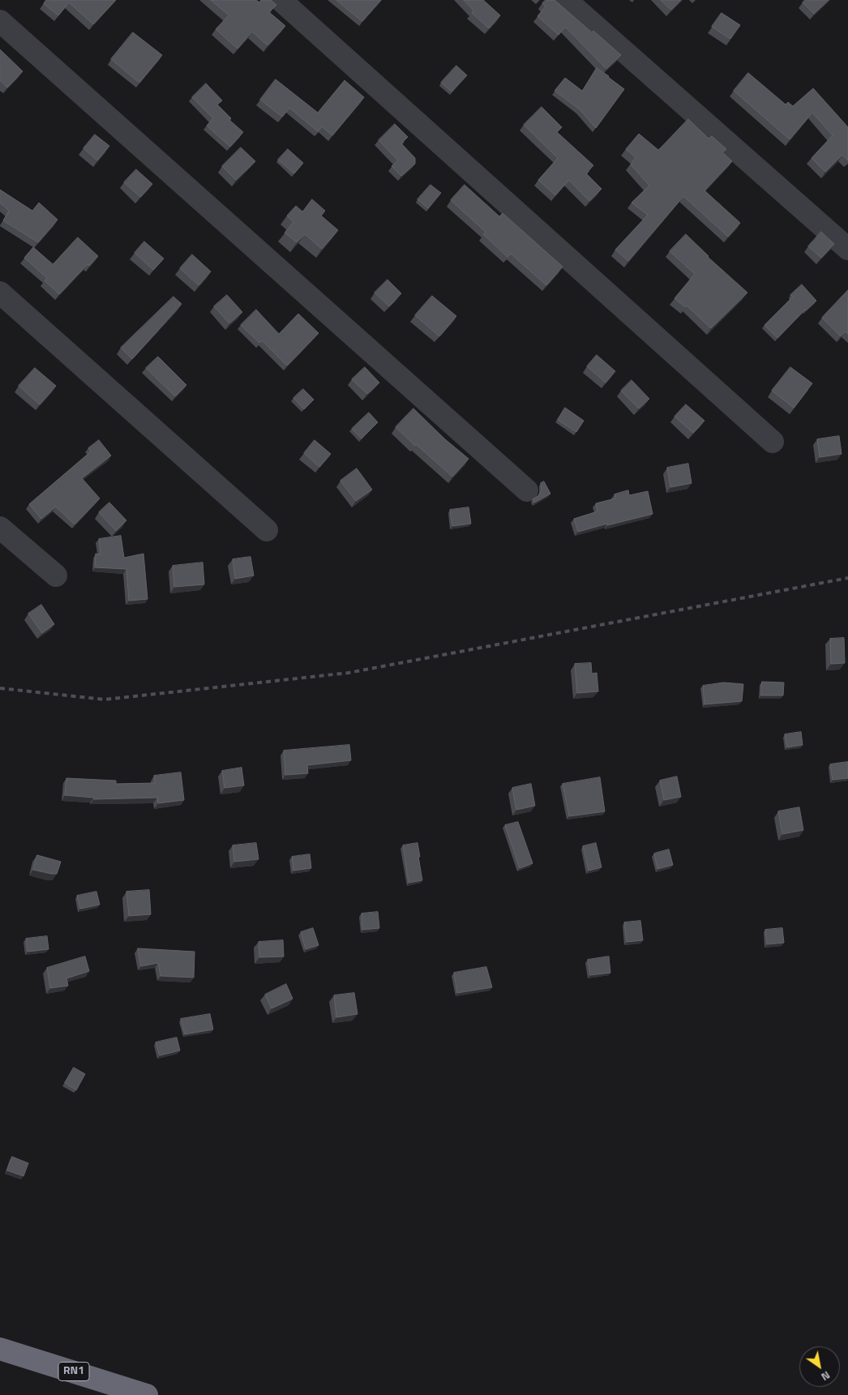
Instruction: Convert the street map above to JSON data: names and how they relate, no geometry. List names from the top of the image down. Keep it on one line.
{"streets":{"highway":["RN1"]},"north":"bottom right"}
